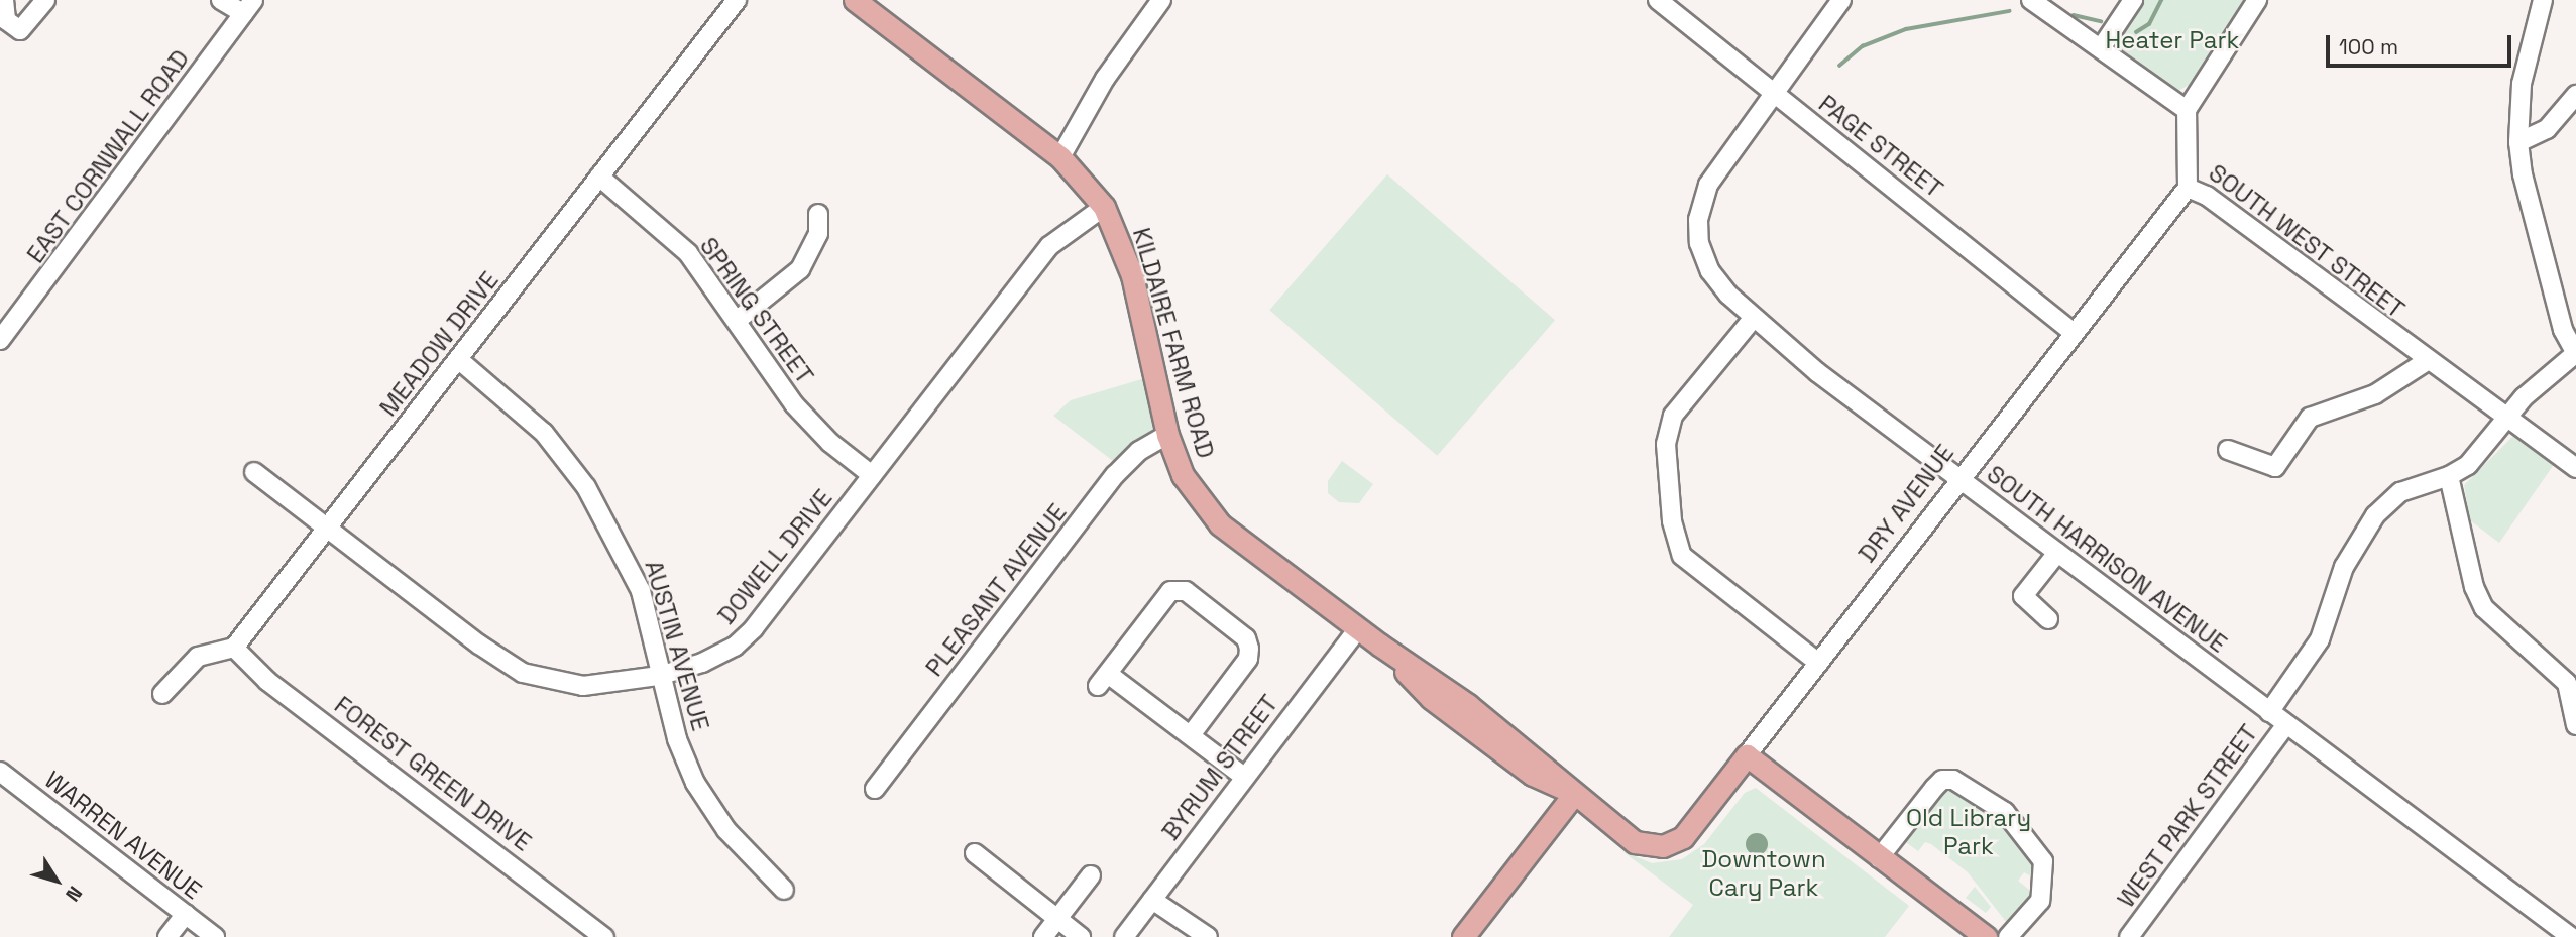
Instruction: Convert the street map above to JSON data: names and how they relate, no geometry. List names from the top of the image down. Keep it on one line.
{"streets":{"main road":["KILDAIRE FARM ROAD","DRY AVENUE"],"street":["PAGE STREET","EAST CORNWALL ROAD","SOUTH WEST STREET","SPRING STREET","MEADOW DRIVE","DOWELL DRIVE","SOUTH HARRISON AVENUE","PLEASANT AVENUE","AUSTIN AVENUE","BYRUM STREET","FOREST GREEN DRIVE","WEST PARK STREET","WARREN AVENUE"]},"crossings":[["PAGE STREET","DRY AVENUE"],["PAGE STREET","SOUTH HARRISON AVENUE"],["SOUTH WEST STREET","DRY AVENUE"],["SOUTH WEST STREET","WEST PARK STREET"],["SPRING STREET","MEADOW DRIVE"],["SPRING STREET","DOWELL DRIVE"],["KILDAIRE FARM ROAD","DRY AVENUE"],["KILDAIRE FARM ROAD","DOWELL DRIVE"],["KILDAIRE FARM ROAD","PLEASANT AVENUE"],["KILDAIRE FARM ROAD","BYRUM STREET"],["MEADOW DRIVE","DOWELL DRIVE"],["MEADOW DRIVE","AUSTIN AVENUE"],["MEADOW DRIVE","FOREST GREEN DRIVE"],["DRY AVENUE","SOUTH HARRISON AVENUE"],["DOWELL DRIVE","AUSTIN AVENUE"],["SOUTH HARRISON AVENUE","WEST PARK STREET"]],"parks":["Heater Park","Old Library Park","Downtown Cary Park"],"scale_bar":"100 m","north":"bottom right"}
